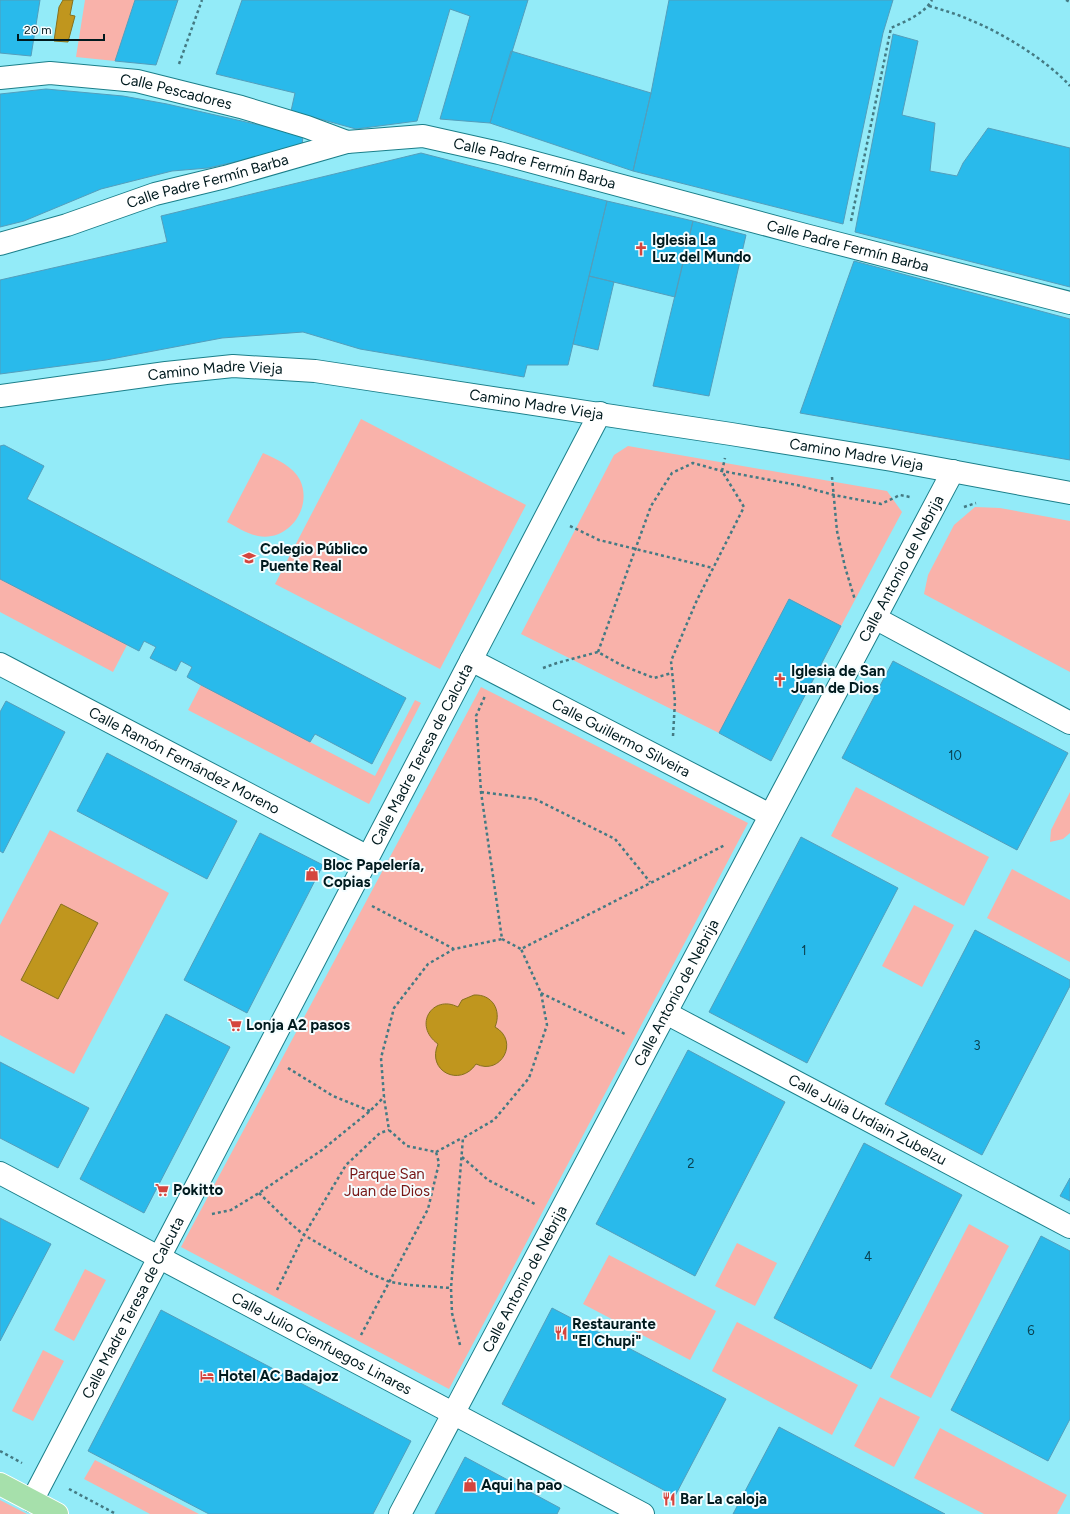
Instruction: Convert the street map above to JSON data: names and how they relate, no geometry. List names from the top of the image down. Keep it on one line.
{"streets":{"street":["Calle Pescadores","Calle Padre Fermín Barba","Camino Madre Vieja","Calle Antonio de Nebrija","Calle Guillermo Silveira","Calle Madre Teresa de Calcuta","Calle Ramón Fernández Moreno","Calle Julia Urdiain Zubelzu","Calle Julio Cienfuegos Linares"]},"crossings":[["Calle Pescadores","Calle Padre Fermín Barba"],["Camino Madre Vieja","Calle Antonio de Nebrija"],["Camino Madre Vieja","Calle Madre Teresa de Calcuta"],["Calle Antonio de Nebrija","Calle Guillermo Silveira"],["Calle Antonio de Nebrija","Calle Julia Urdiain Zubelzu"],["Calle Antonio de Nebrija","Calle Julio Cienfuegos Linares"],["Calle Guillermo Silveira","Calle Madre Teresa de Calcuta"],["Calle Madre Teresa de Calcuta","Calle Ramón Fernández Moreno"],["Calle Madre Teresa de Calcuta","Calle Julio Cienfuegos Linares"]],"parks":["Parque San Juan de Dios"],"places":{"church":["Iglesia La Luz del Mundo","Iglesia de San Juan de Dios"],"school or university":["Colegio Público Puente Real"],"shop":["Bloc Papelería, Copias","Aqui ha pao"],"supermarket":["Lonja A2 pasos","Pokitto"],"restaurant":["Restaurante \"El Chupi\"","Bar La caloja"],"hotel":["Hotel AC Badajoz"]},"house_numbers":["10","1","3","2","4","6"],"scale_bar":"20 m"}
